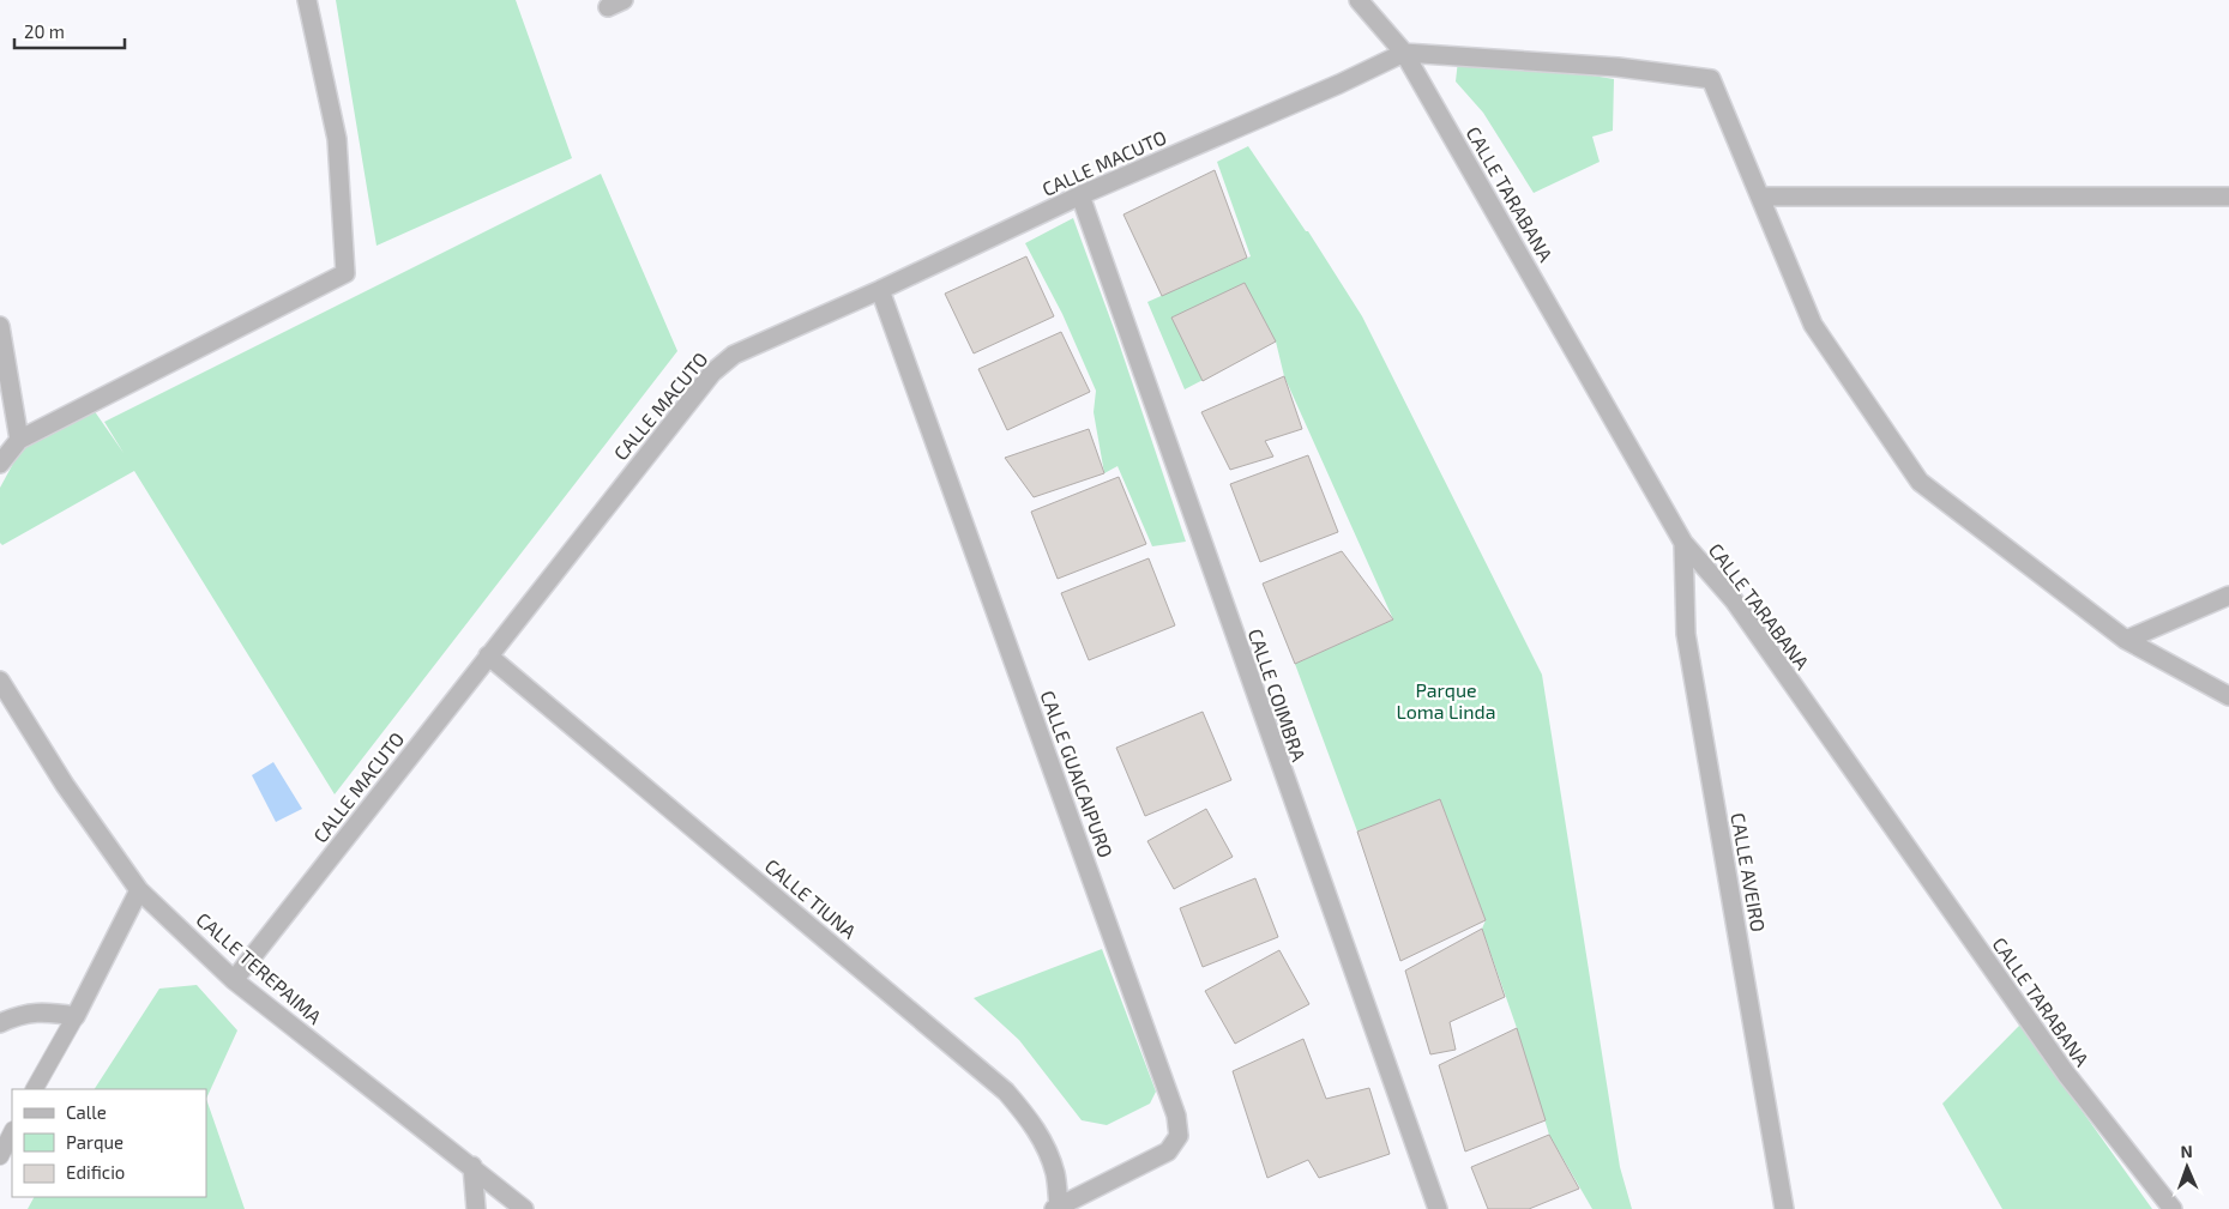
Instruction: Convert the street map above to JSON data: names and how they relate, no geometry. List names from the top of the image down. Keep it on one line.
{"streets":{"street":["CALLE MACUTO","CALLE TARABANA","CALLE COIMBRA","CALLE GUAICAIPURO","CALLE AVEIRO","CALLE TIUNA","CALLE TEREPAIMA"]},"crossings":[["CALLE MACUTO","CALLE TARABANA"],["CALLE MACUTO","CALLE COIMBRA"],["CALLE MACUTO","CALLE GUAICAIPURO"],["CALLE MACUTO","CALLE TIUNA"],["CALLE MACUTO","CALLE TEREPAIMA"],["CALLE TARABANA","CALLE AVEIRO"],["CALLE GUAICAIPURO","CALLE TIUNA"]],"parks":["Parque Loma Linda"],"legend":["Calle","Parque","Edificio"],"scale_bar":"20 m","north":"top"}
